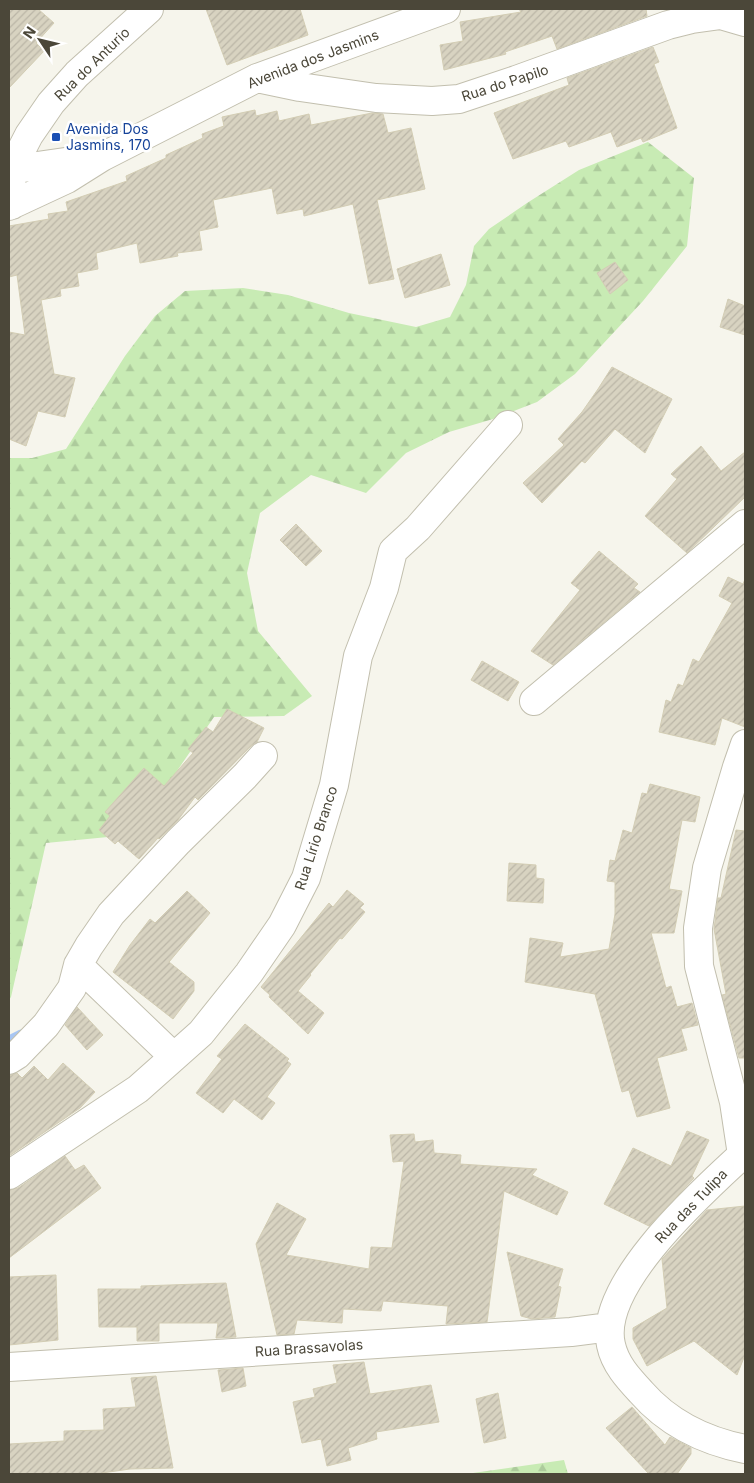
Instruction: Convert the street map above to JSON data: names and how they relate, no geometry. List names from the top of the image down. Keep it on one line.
{"streets":{"street":["Avenida dos Jasmins","Rua do Anturio","Rua do Papilo","Rua Lírio Branco","Rua das Tulipa","Rua Brassavolas"]},"crossings":[["Avenida dos Jasmins","Rua do Anturio"],["Avenida dos Jasmins","Rua do Papilo"],["Rua das Tulipa","Rua Brassavolas"]],"places":{"transit":["Avenida Dos Jasmins, 170"]},"north":"top left"}
